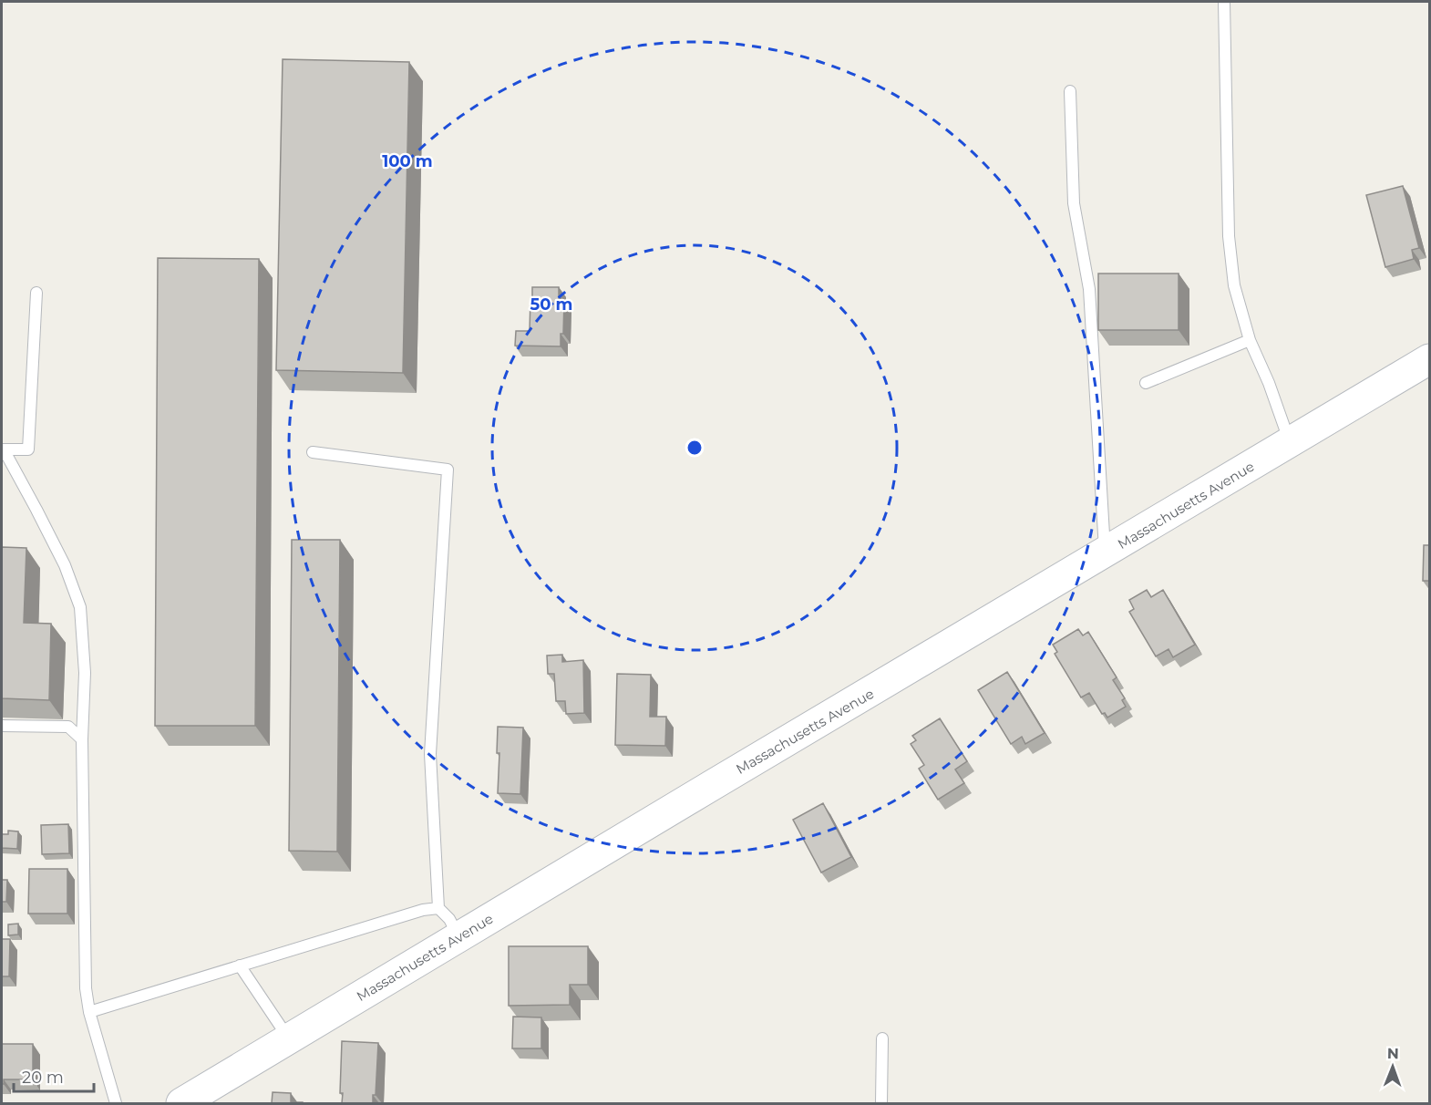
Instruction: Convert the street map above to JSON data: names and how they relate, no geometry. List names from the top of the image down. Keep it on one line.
{"streets":{"main road":["Massachusetts Avenue"]},"scale_bar":"20 m","north":"top","rings":["100 m","50 m"]}
